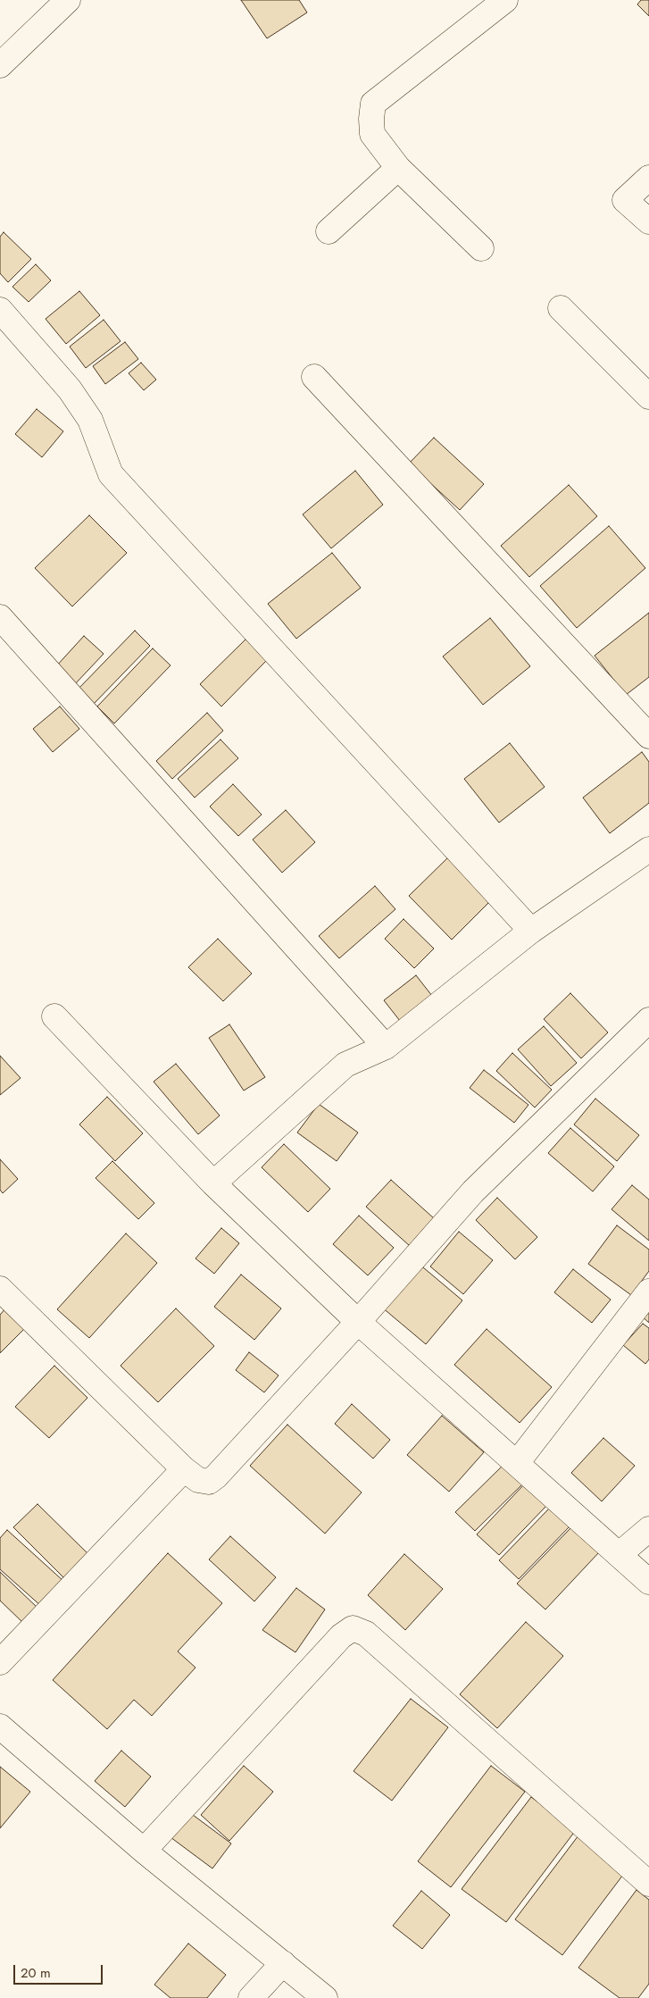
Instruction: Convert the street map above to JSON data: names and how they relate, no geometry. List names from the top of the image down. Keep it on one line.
{"scale_bar":"20 m"}
